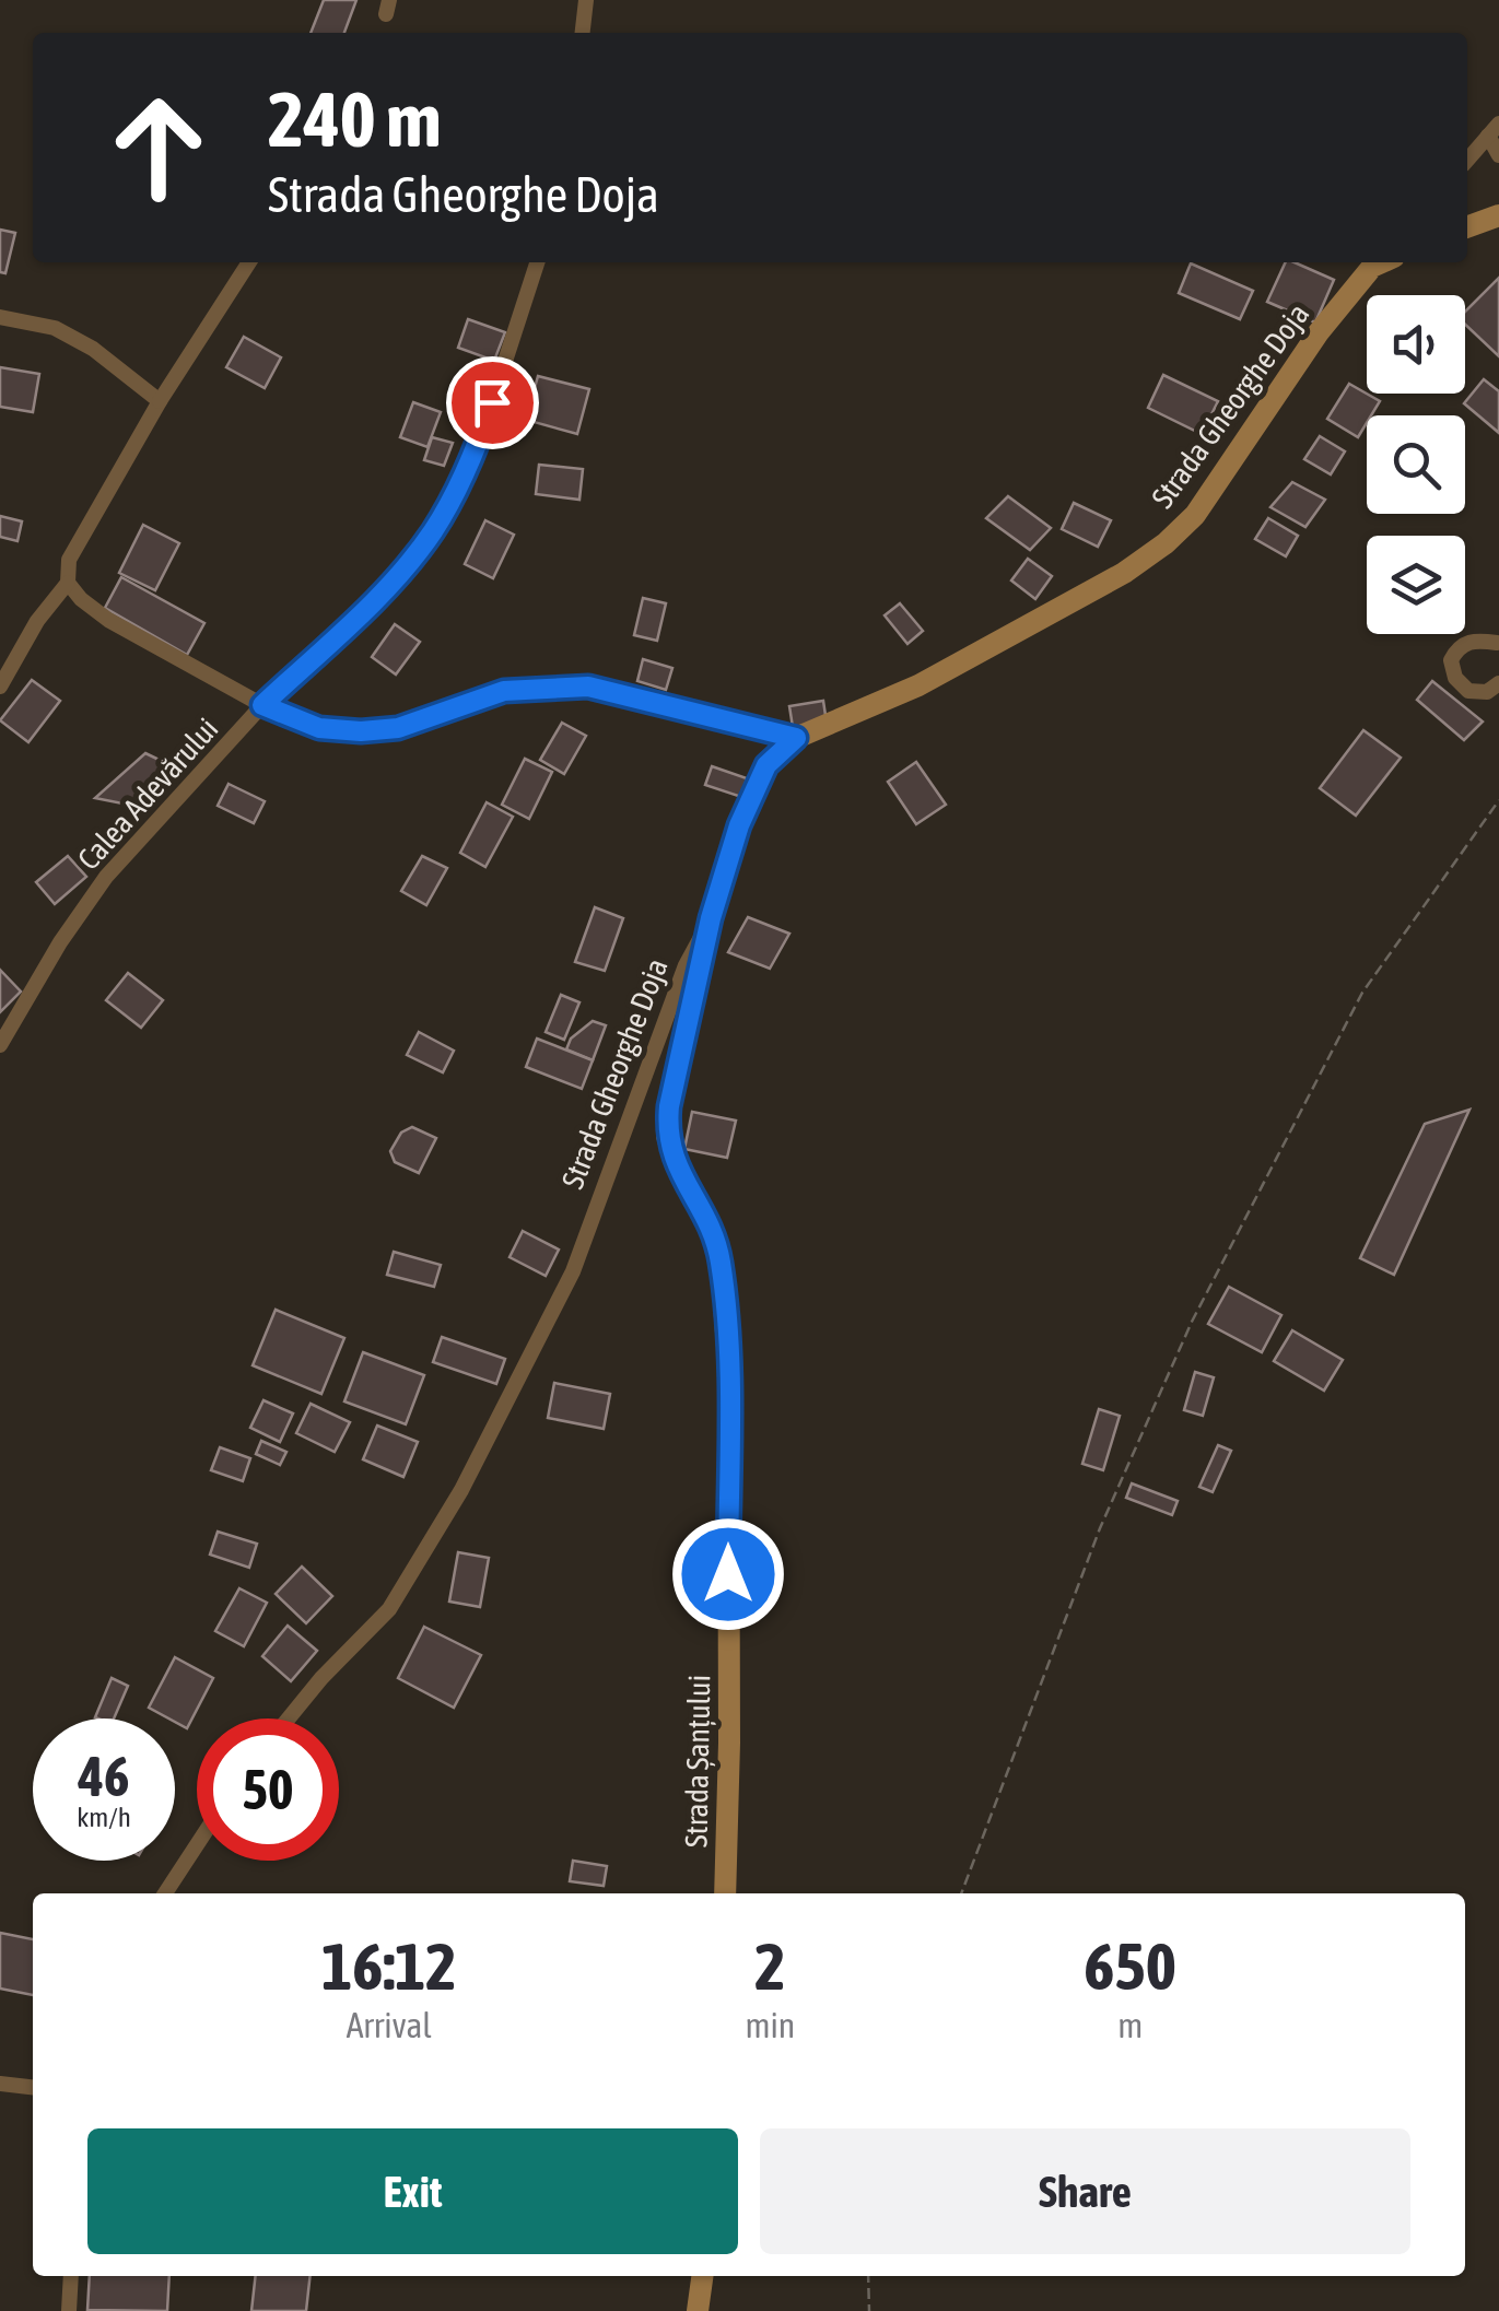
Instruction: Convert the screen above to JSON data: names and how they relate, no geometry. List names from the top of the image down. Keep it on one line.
{"streets":{"main road":["Strada Gheorghe Doja","Strada Șanțului"],"street":["Calea Adevărului"]},"crossings":[["Strada Gheorghe Doja","Strada Șanțului"]],"page":{"turn":["240 m","Strada Gheorghe Doja"],"speed":"46 km/h","limit":"50","eta":["16:12","Arrival","2","min","650","m"],"buttons":["Exit","Share"]}}
